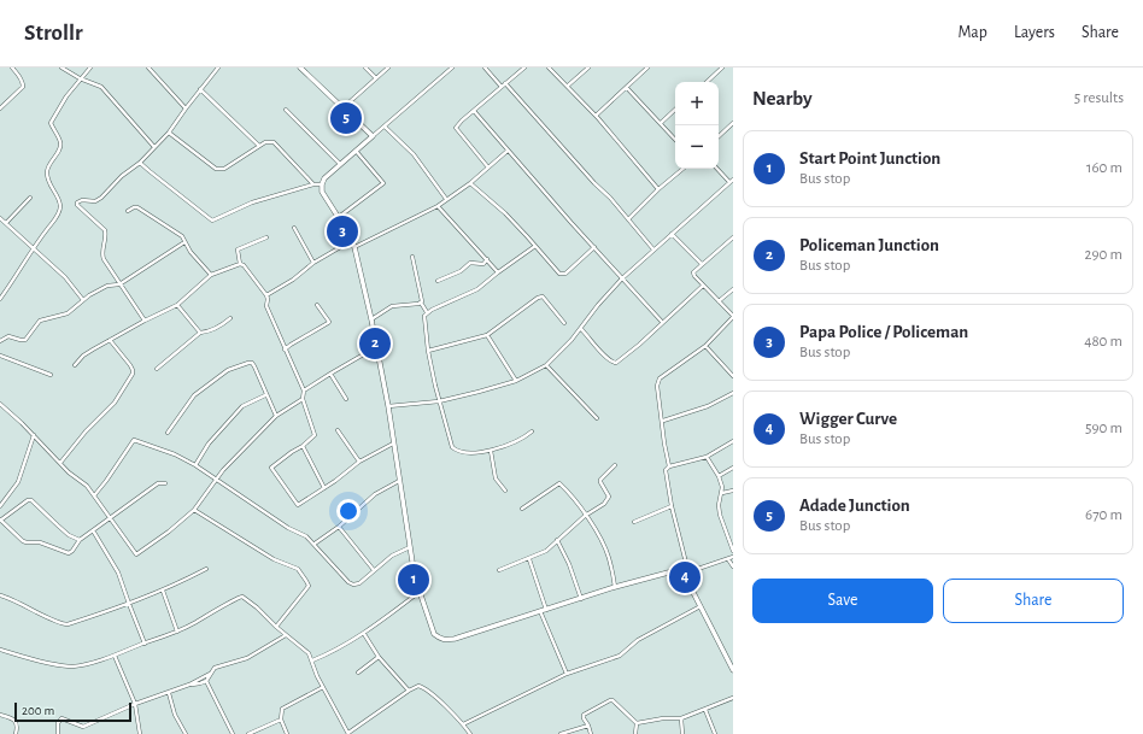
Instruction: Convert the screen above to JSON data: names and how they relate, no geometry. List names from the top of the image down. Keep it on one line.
{"scale_bar":"200 m","page":{"header":"Strollr","nav":["Map","Layers","Share"],"heading":["Nearby","5 results"],"map_buttons":["+","−"],"pins":["5","3","2","4","1"],"list":[{"mark":"1","name":"Start Point Junction","note":"Bus stop","value":"160 m"},{"mark":"2","name":"Policeman Junction","note":"Bus stop","value":"290 m"},{"mark":"3","name":"Papa Police / Policeman","note":"Bus stop","value":"480 m"},{"mark":"4","name":"Wigger Curve","note":"Bus stop","value":"590 m"},{"mark":"5","name":"Adade Junction","note":"Bus stop","value":"670 m"}],"buttons":["Save","Share"],"scale":"200 m"}}
